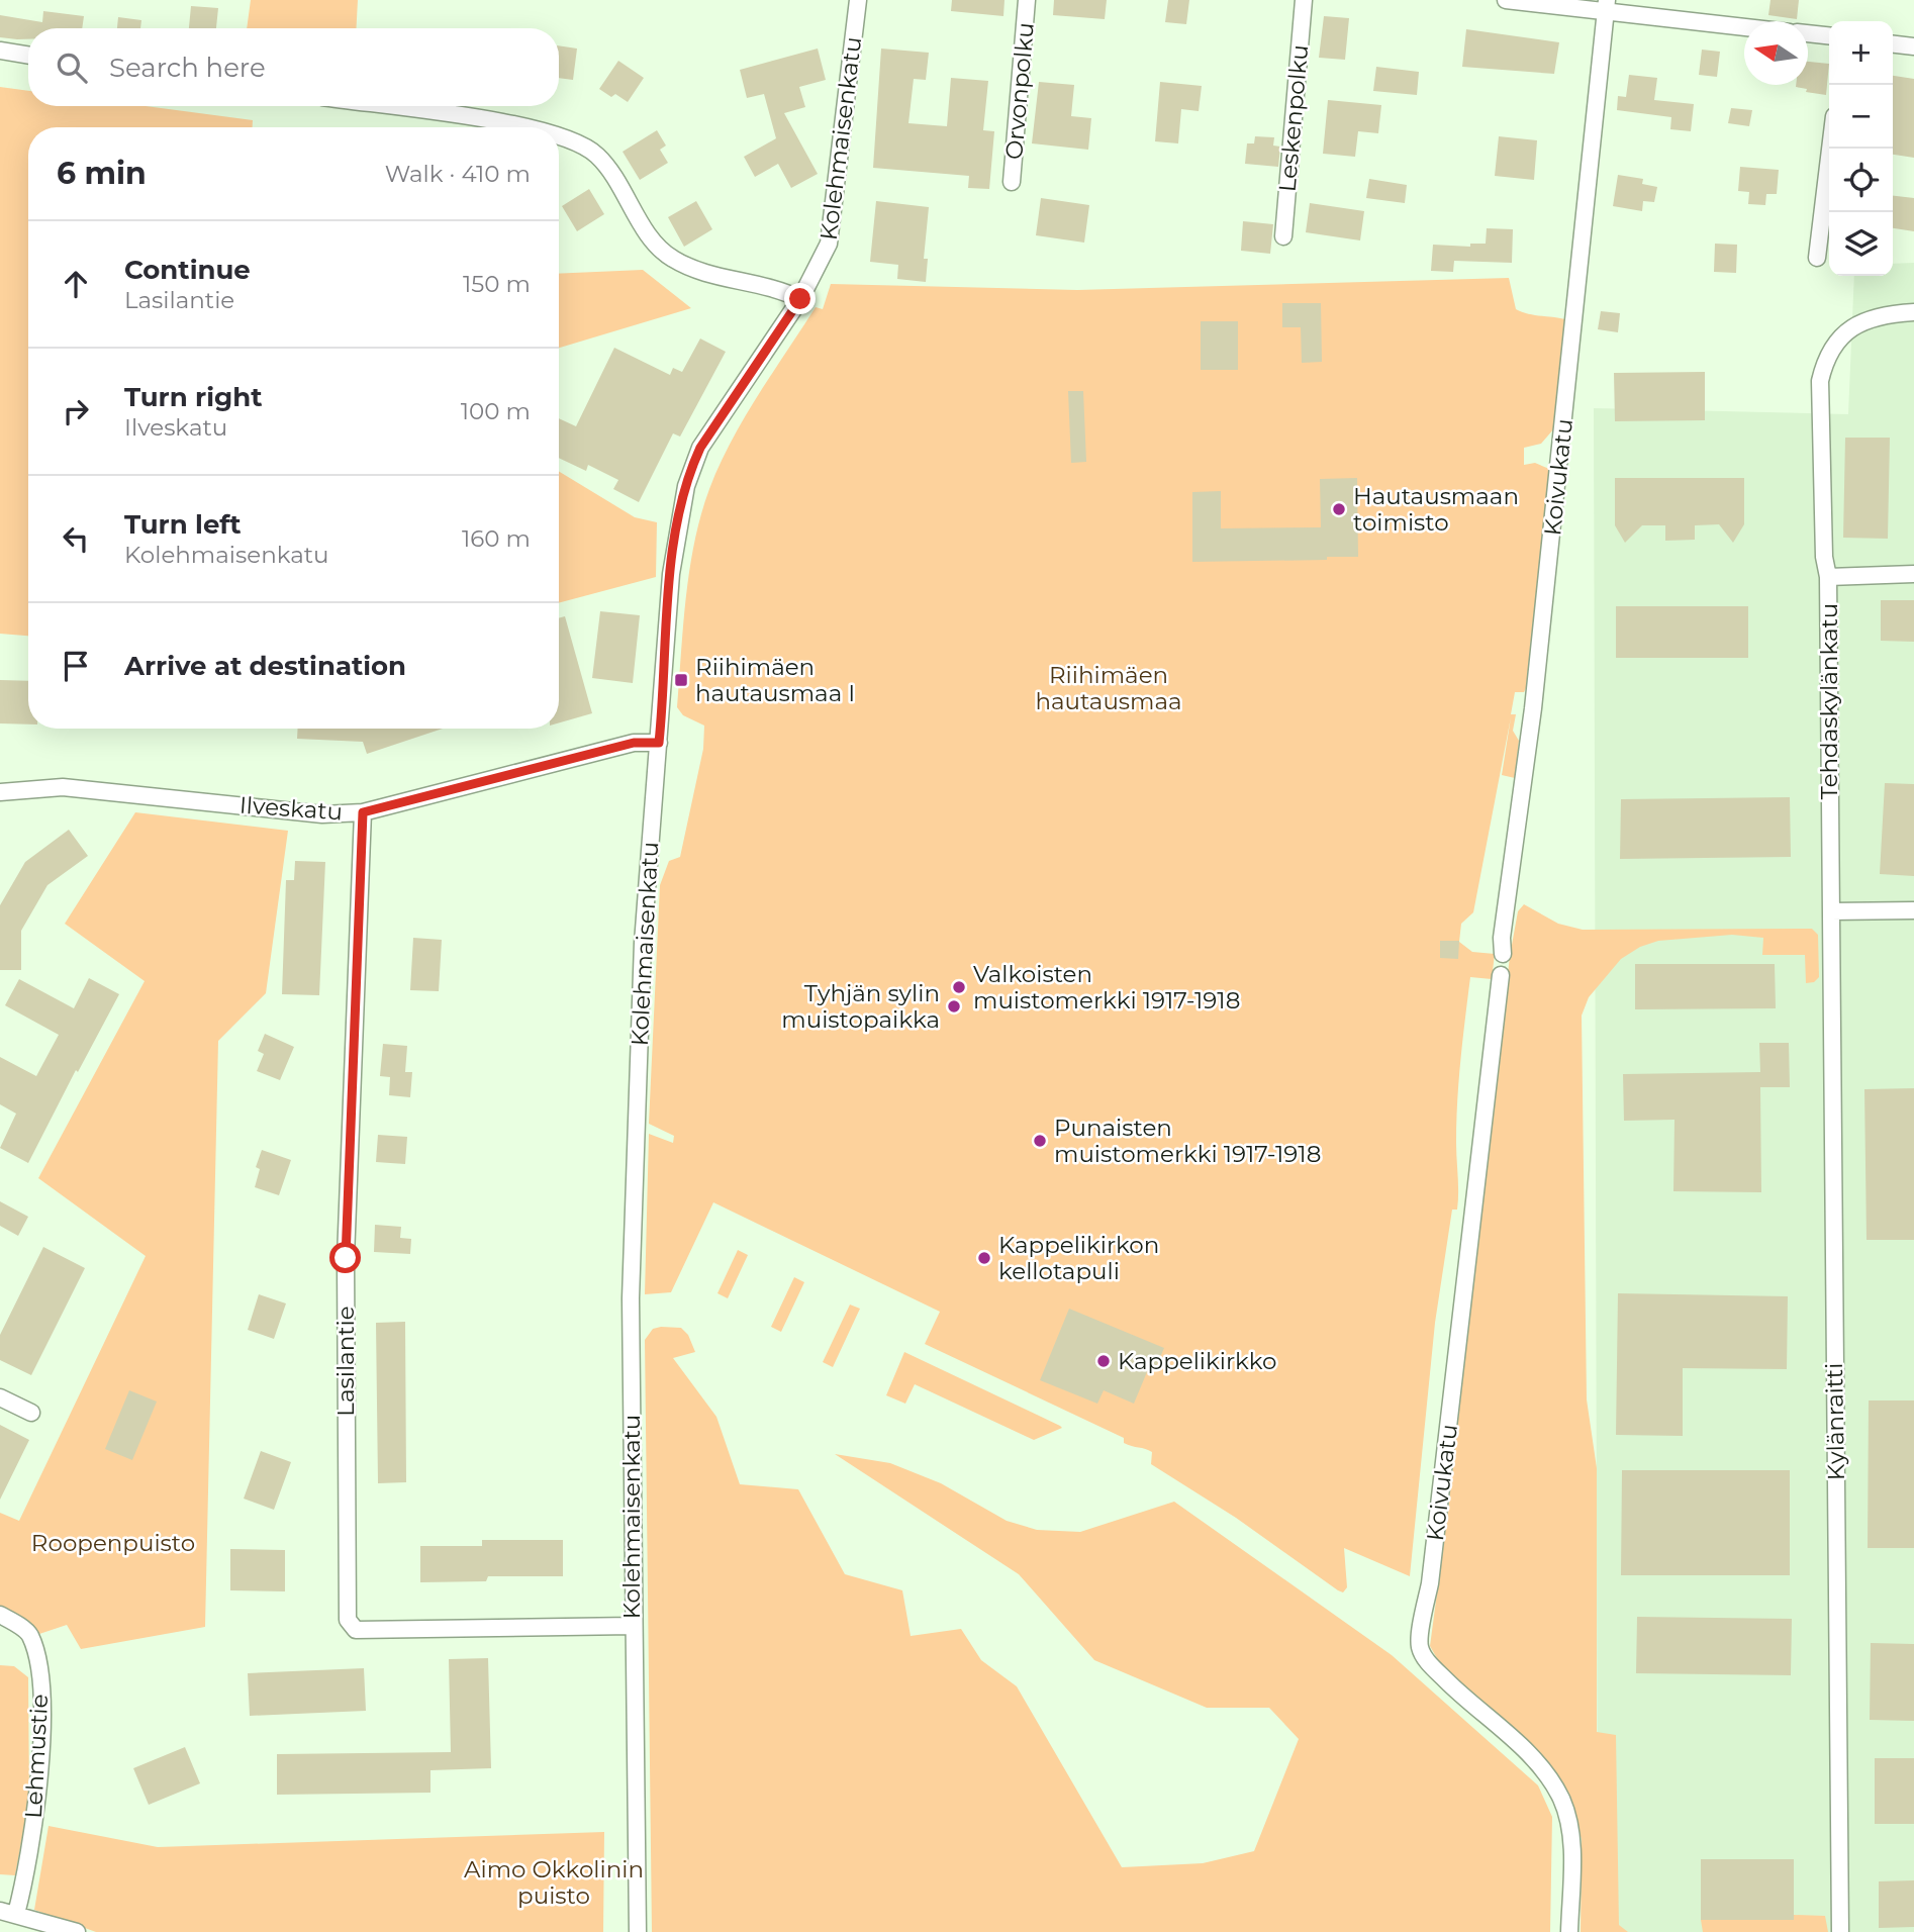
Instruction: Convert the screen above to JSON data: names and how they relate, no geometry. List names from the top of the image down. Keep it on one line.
{"streets":{"street":["Orvonpolku","Leskenpolku","Kolehmaisenkatu","Koivukatu","Tehdaskylänkatu","Ilveskatu","Lasilantie","Kylänraitti","Lehmustie"]},"crossings":[["Kolehmaisenkatu","Ilveskatu"],["Kolehmaisenkatu","Lasilantie"],["Tehdaskylänkatu","Kylänraitti"],["Ilveskatu","Lasilantie"]],"parks":["Riihimäen hautausmaa","Roopenpuisto","Aimo Okkolinin puisto"],"places":{"other":["Hautausmaan toimisto","Valkoisten muistomerkki 1917-1918","Tyhjän sylin muistopaikka","Punaisten muistomerkki 1917-1918","Kappelikirkon kellotapuli","Kappelikirkko"],"transit":["Riihimäen hautausmaa I"]},"north":"left","page":{"map_buttons":["+","−"],"search":"Search here","heading":["6 min","Walk · 410 m"],"list":[["Continue","Lasilantie","150 m"],["Turn right","Ilveskatu","100 m"],["Turn left","Kolehmaisenkatu","160 m"],"Arrive at destination"]}}
